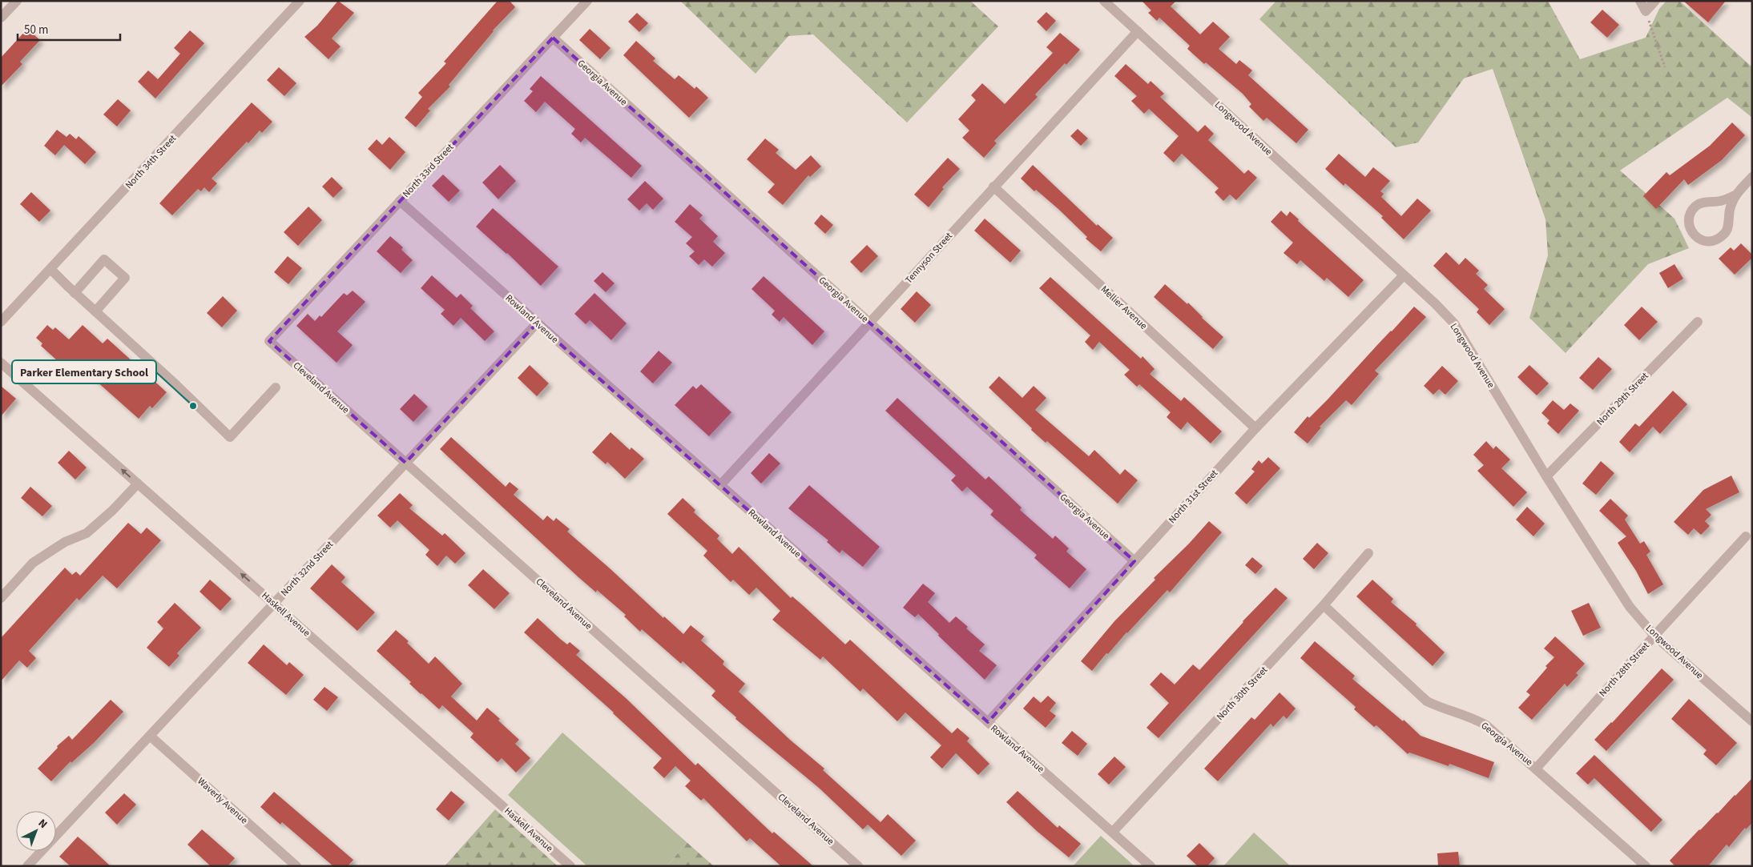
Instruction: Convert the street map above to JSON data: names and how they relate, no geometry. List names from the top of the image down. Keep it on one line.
{"streets":{"street":["Georgia Avenue","Longwood Avenue","North 34th Street","North 33rd Street","Tennyson Street","Mellier Avenue","Rowland Avenue","Cleveland Avenue","North 29th Street","North 31st Street","North 32nd Street","Haskell Avenue","North 28th Street","North 30th Street","Waverly Avenue"]},"crossings":[["Georgia Avenue","North 33rd Street"],["Georgia Avenue","Tennyson Street"],["Georgia Avenue","North 31st Street"],["Georgia Avenue","North 28th Street"],["Georgia Avenue","North 30th Street"],["Longwood Avenue","Tennyson Street"],["Longwood Avenue","North 29th Street"],["Longwood Avenue","North 31st Street"],["Longwood Avenue","North 28th Street"],["North 33rd Street","Rowland Avenue"],["North 33rd Street","Cleveland Avenue"],["Tennyson Street","Mellier Avenue"],["Tennyson Street","Rowland Avenue"],["Mellier Avenue","North 31st Street"],["Rowland Avenue","North 31st Street"],["Rowland Avenue","North 32nd Street"],["Rowland Avenue","North 30th Street"],["Cleveland Avenue","North 32nd Street"],["North 32nd Street","Haskell Avenue"],["North 32nd Street","Waverly Avenue"]],"one_way":["Haskell Avenue"],"places":["Parker Elementary School"],"scale_bar":"50 m","north":"top right"}
